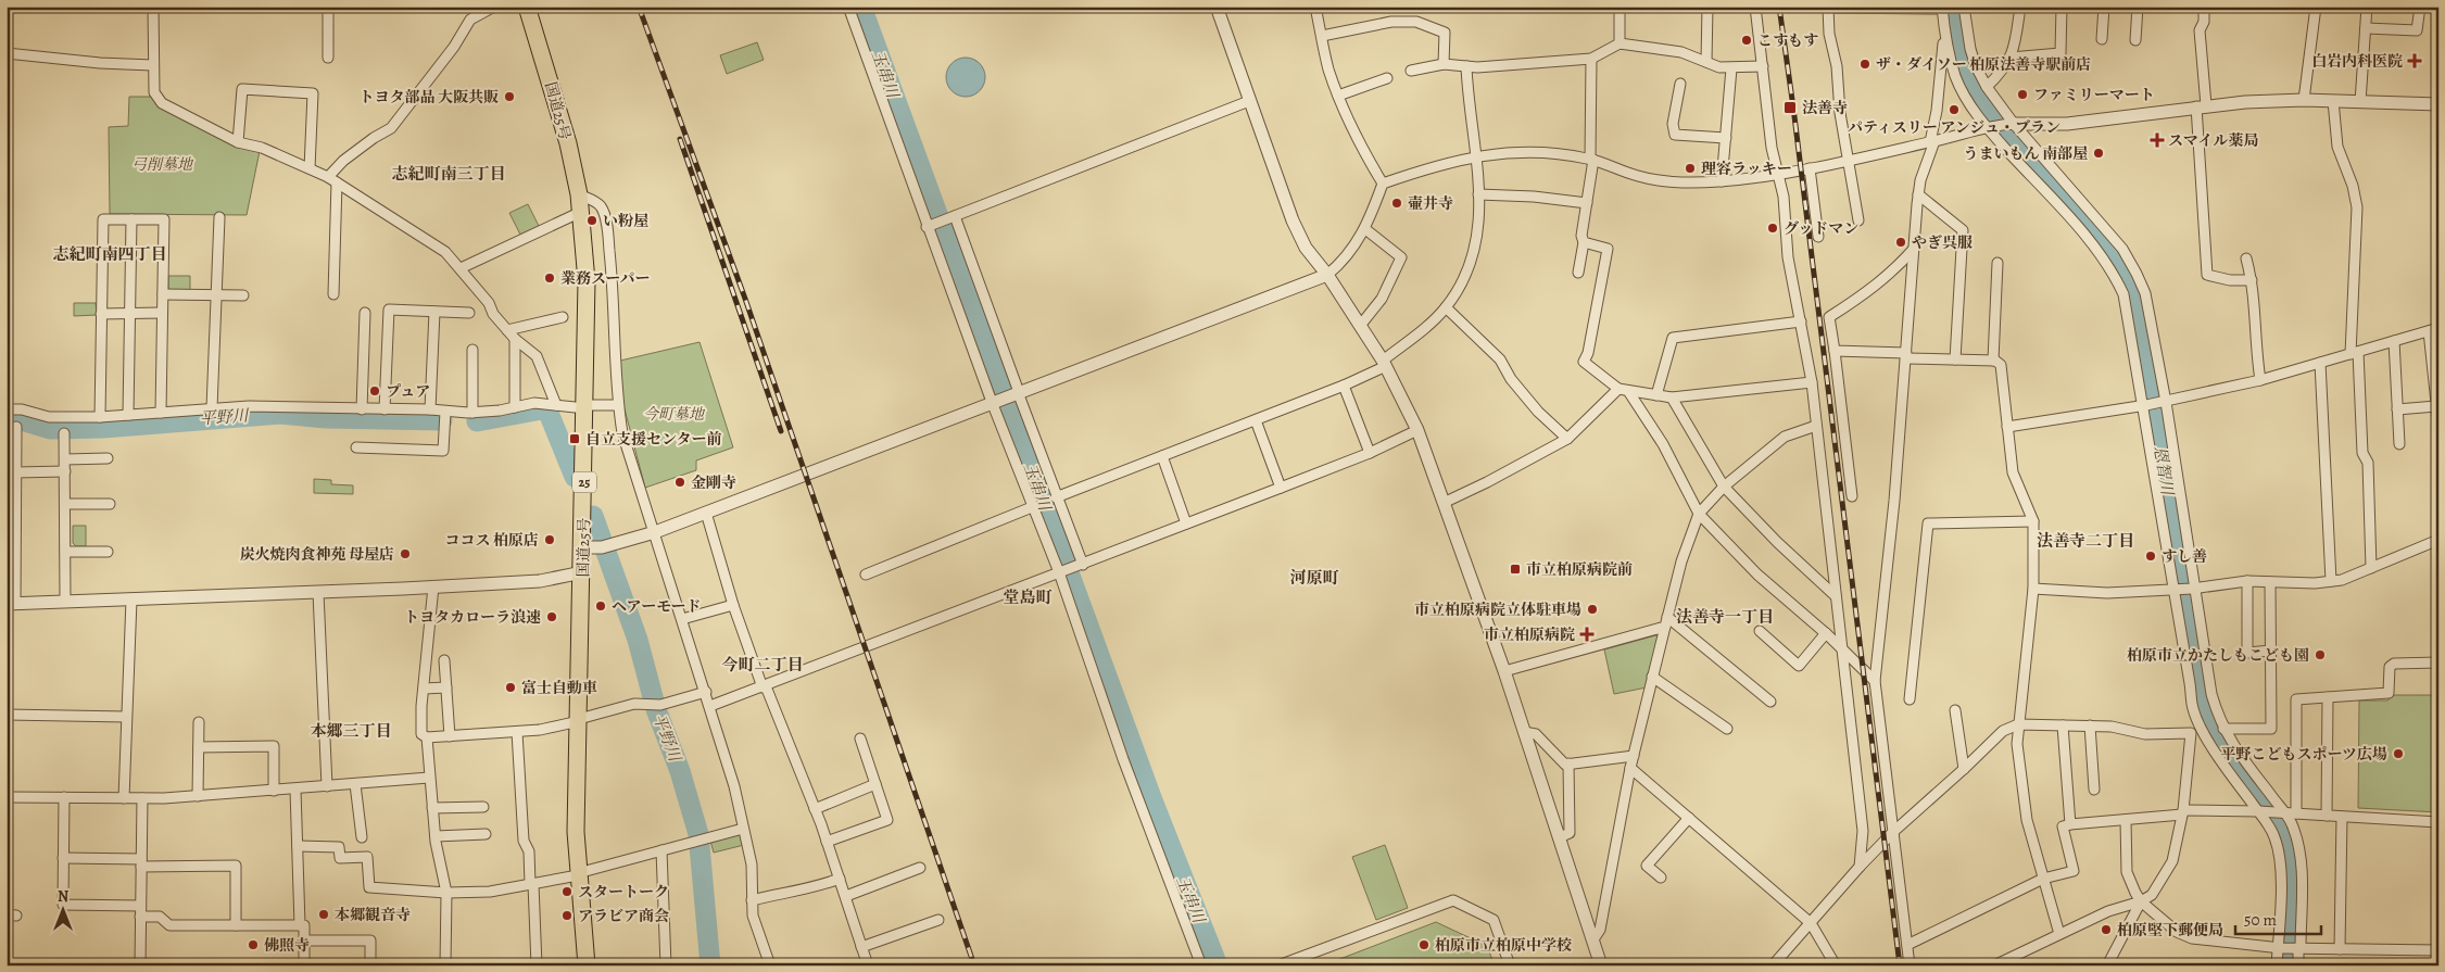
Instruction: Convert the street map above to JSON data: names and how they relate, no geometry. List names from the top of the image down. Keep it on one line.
{"streets":{"highway":["国道25号","25"]},"districts":["志紀町南三丁目","志紀町南四丁目","法善寺二丁目","河原町","堂島町","法善寺一丁目","今町二丁目","本郷三丁目"],"water":["玉串川","平野川","恩智川"],"parks":["弓削墓地","今町墓地"],"places":{"other":["こすもす","ザ・ダイソー 柏原法善寺駅前店","ファミリーマート","トヨタ部品 大阪共販","パティスリー アンジュ・ブラン","うまいもん 南部屋","理容ラッキー","壷井寺","い粉屋","グッドマン","やぎ呉服","業務スーパー","プュア","金剛寺","ココス 柏原店","炭火焼肉食神苑 母屋店","すし善","ヘアーモード","市立柏原病院立体駐車場","トヨタカローラ浪速","柏原市立かたしもこども園","富士自動車","平野こどもスポーツ広場","スタートーク","本郷観音寺","アラビア商会","柏原堅下郵便局","佛照寺","柏原市立柏原中学校"],"health":["白岩内科医院","スマイル薬局","市立柏原病院"],"transit":["法善寺","自立支援センター前","市立柏原病院前"]},"scale_bar":"50 m","north":"top"}
